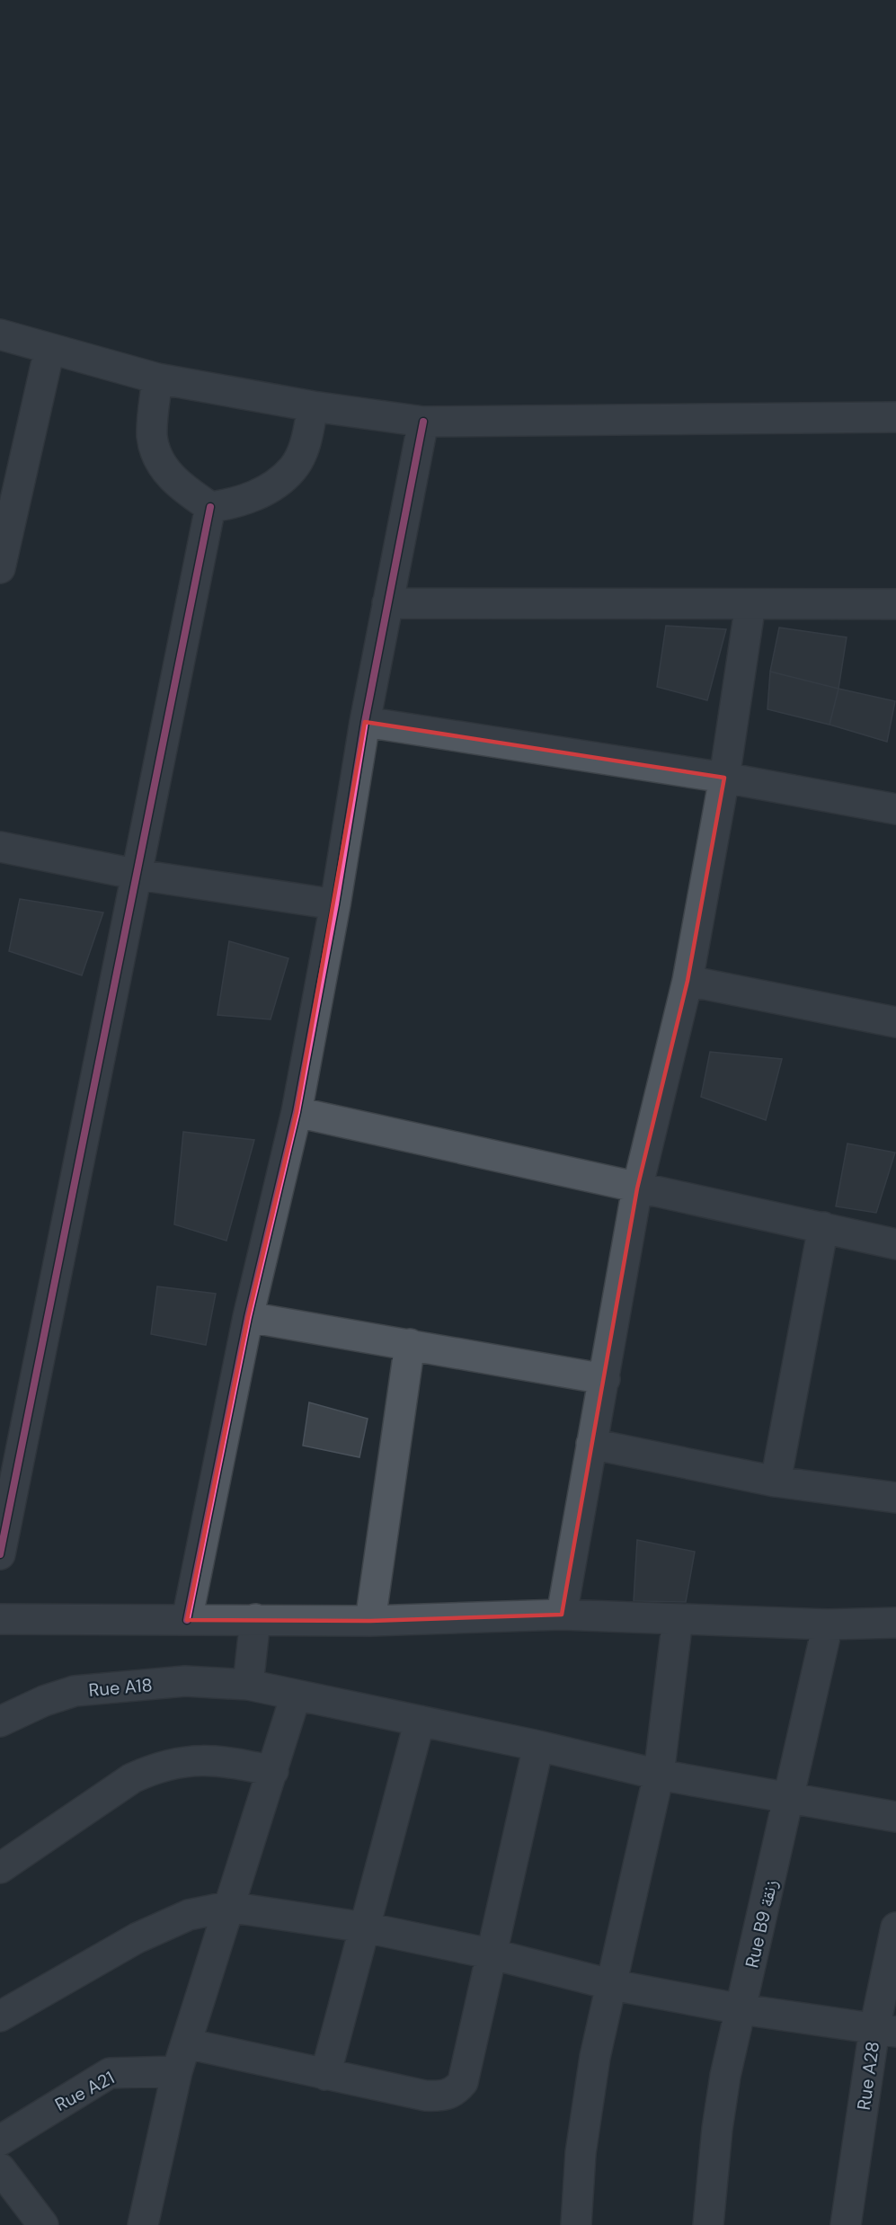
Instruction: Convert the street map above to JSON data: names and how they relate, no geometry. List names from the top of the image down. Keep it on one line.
{"streets":{"street":["Rue A18","Rue B9 زنقة","Rue A28","Rue A21"]},"crossings":[["Rue A18","Rue B9 زنقة"]]}
